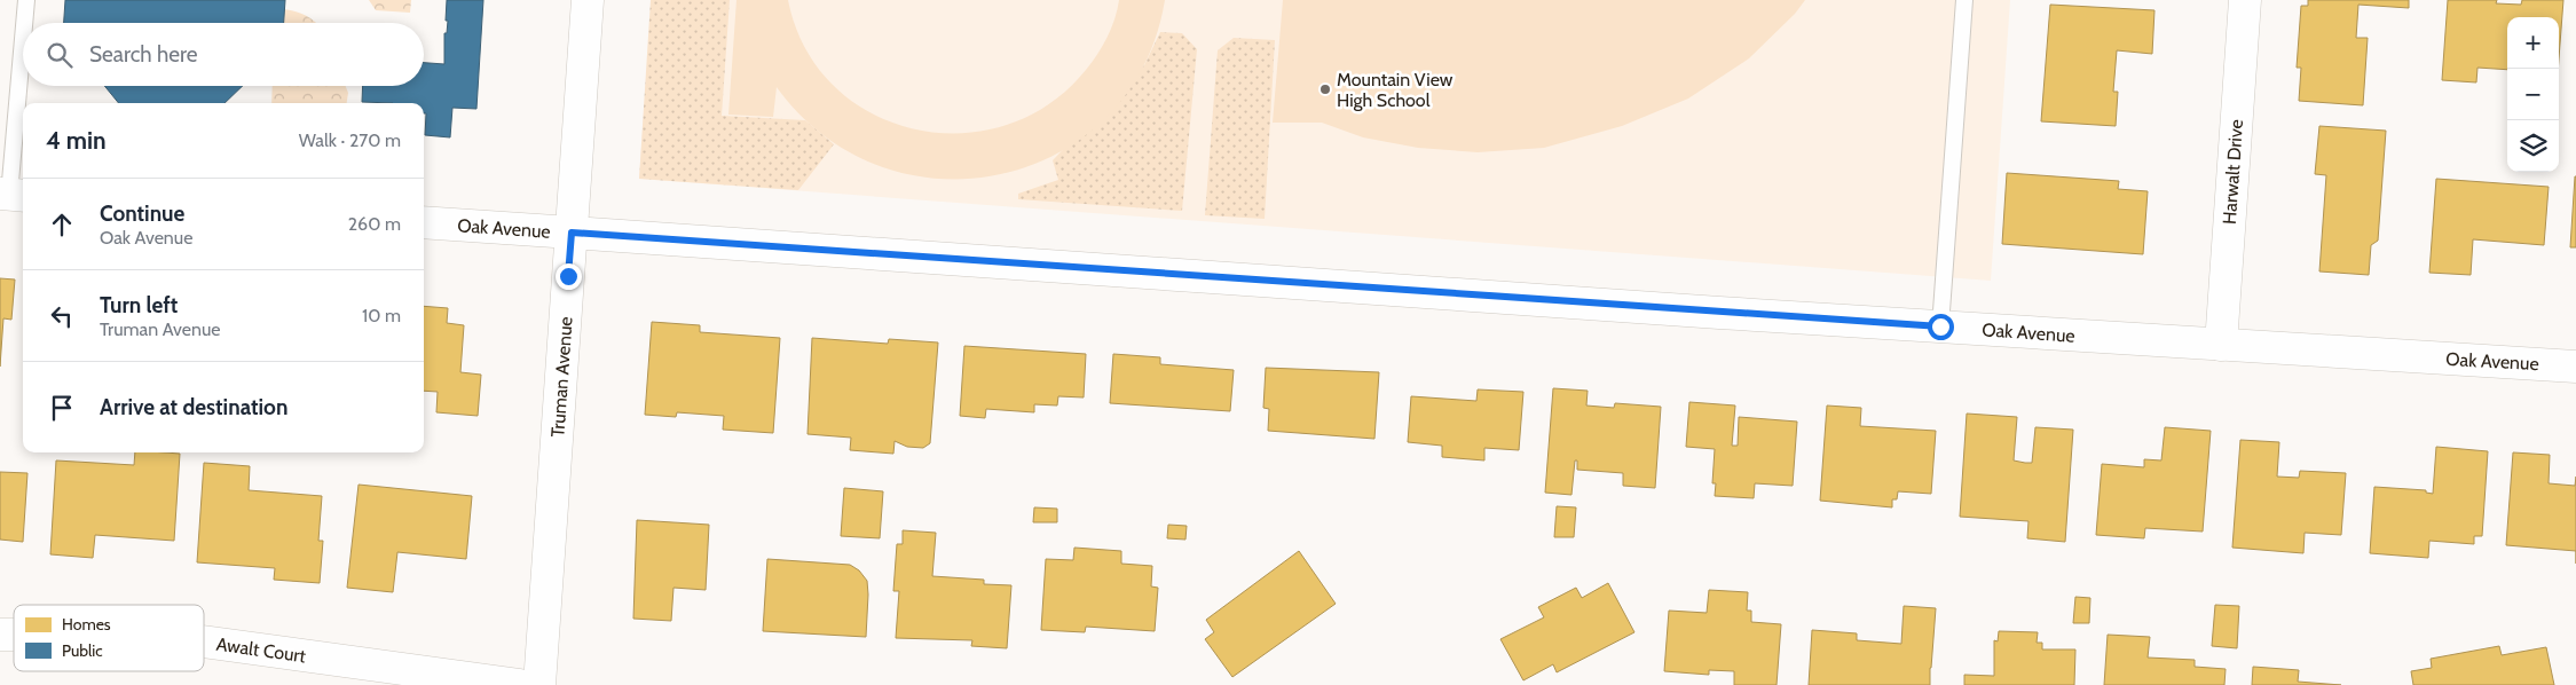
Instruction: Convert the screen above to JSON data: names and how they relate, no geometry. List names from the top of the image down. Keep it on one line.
{"streets":{"street":["Harwalt Drive","Oak Avenue","Truman Avenue","Awalt Court"]},"crossings":[["Harwalt Drive","Oak Avenue"],["Oak Avenue","Truman Avenue"]],"places":["Mountain View High School"],"legend":["Homes","Public"],"page":{"map_buttons":["+","−"],"search":"Search here","heading":["4 min","Walk · 270 m"],"list":[["Continue","Oak Avenue","260 m"],["Turn left","Truman Avenue","10 m"],"Arrive at destination"]}}
